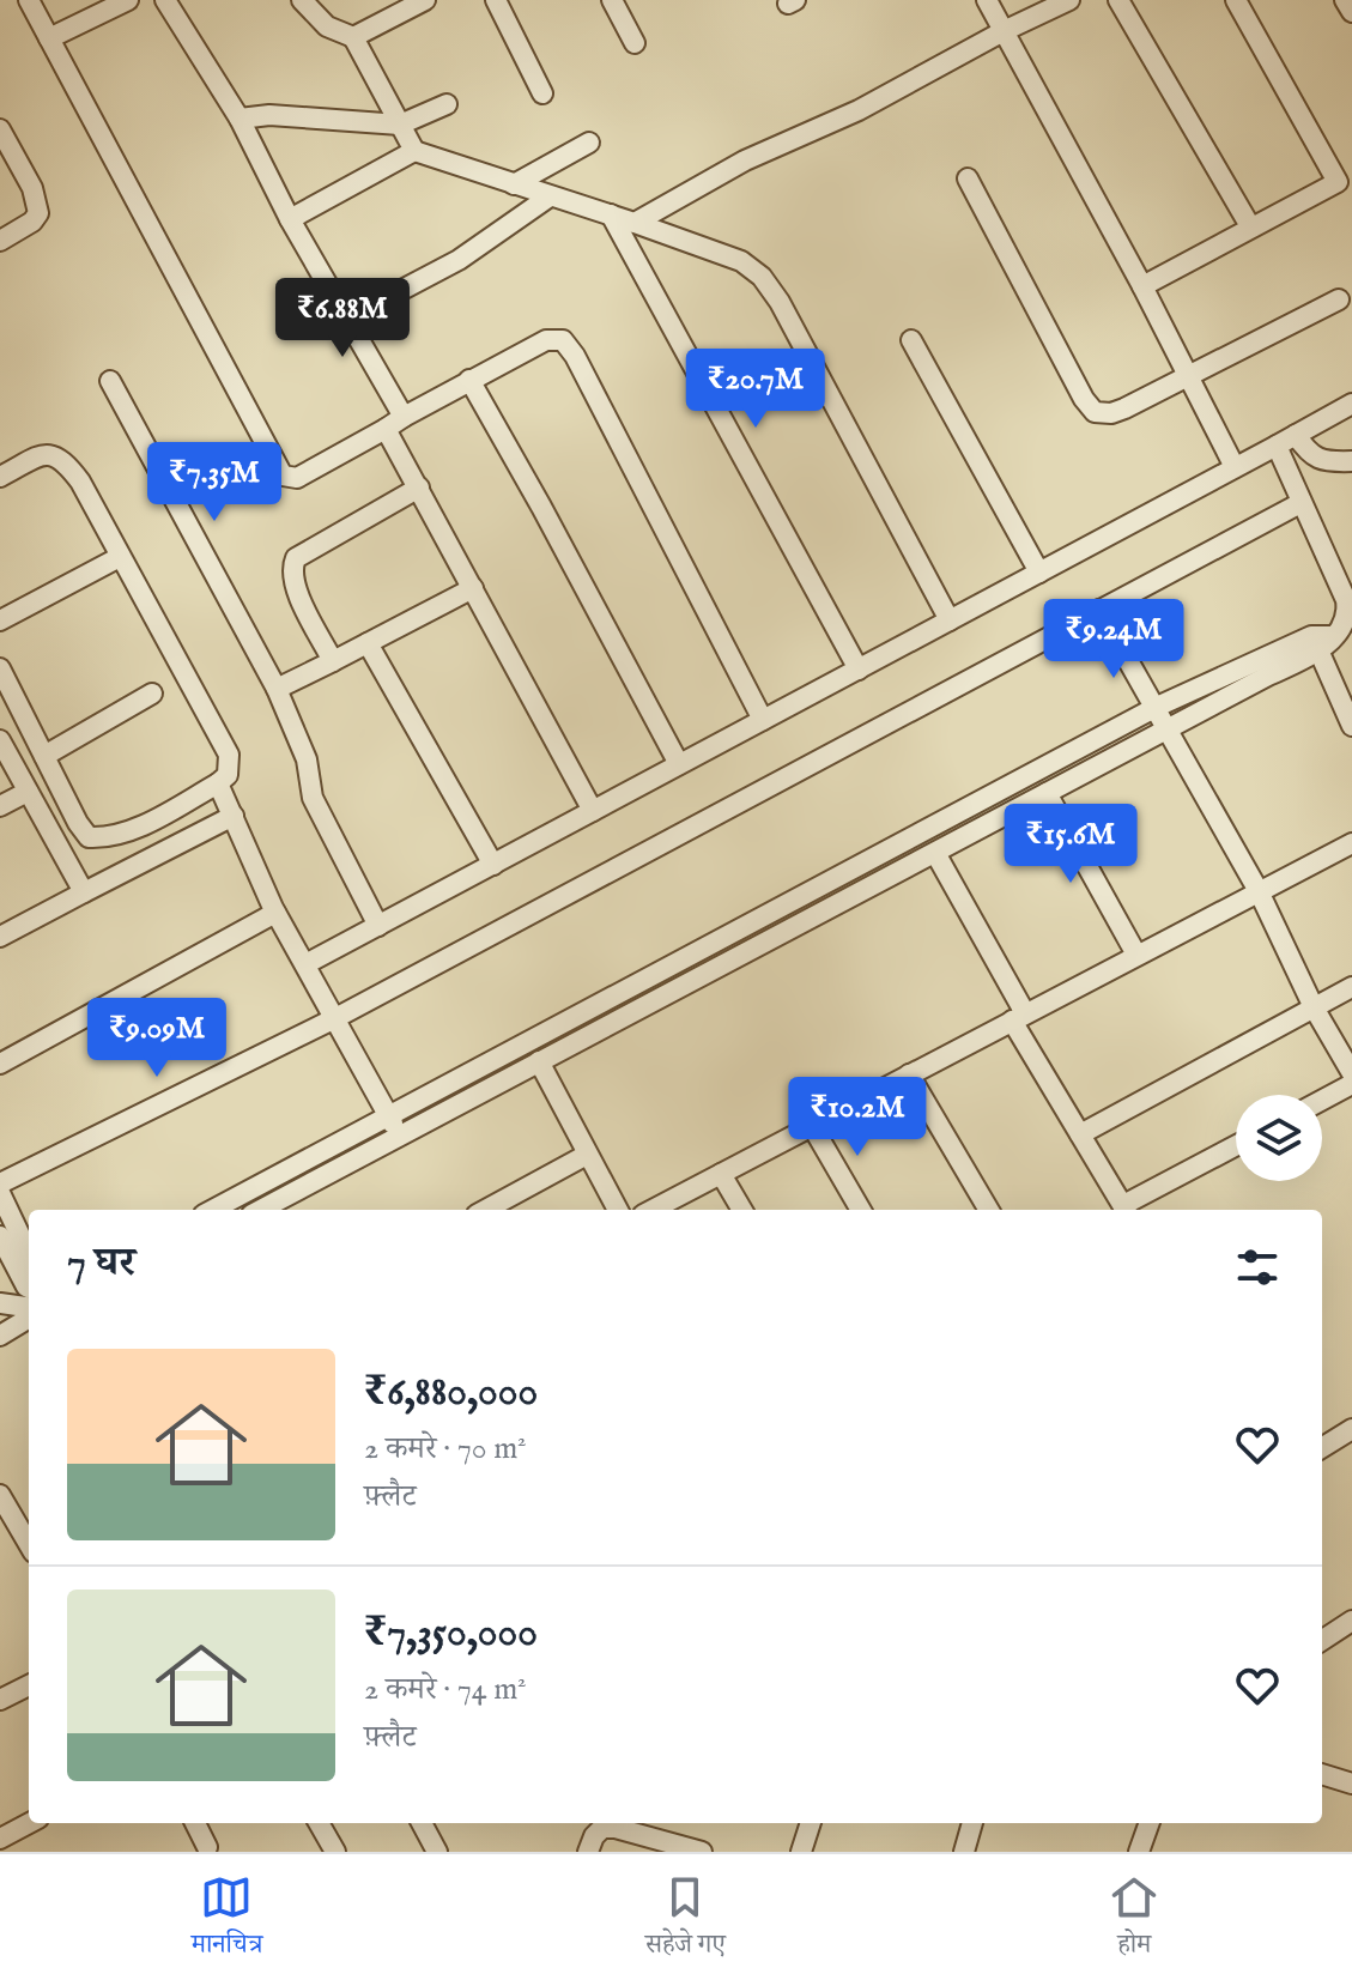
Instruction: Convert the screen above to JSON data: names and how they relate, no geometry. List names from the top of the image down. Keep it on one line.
{"page":{"price":["₹6.88M","₹20.7M","₹7.35M","₹9.24M","₹15.6M","₹9.09M","₹10.2M"],"heading":"7 घर","list":[{"name":"₹6,880,000","note":"2 कमरे · 70 m² · फ़्लैट"},{"name":"₹7,350,000","note":"2 कमरे · 74 m² · फ़्लैट"}],"tabs":["मानचित्र","सहेजे गए","होम"]}}
